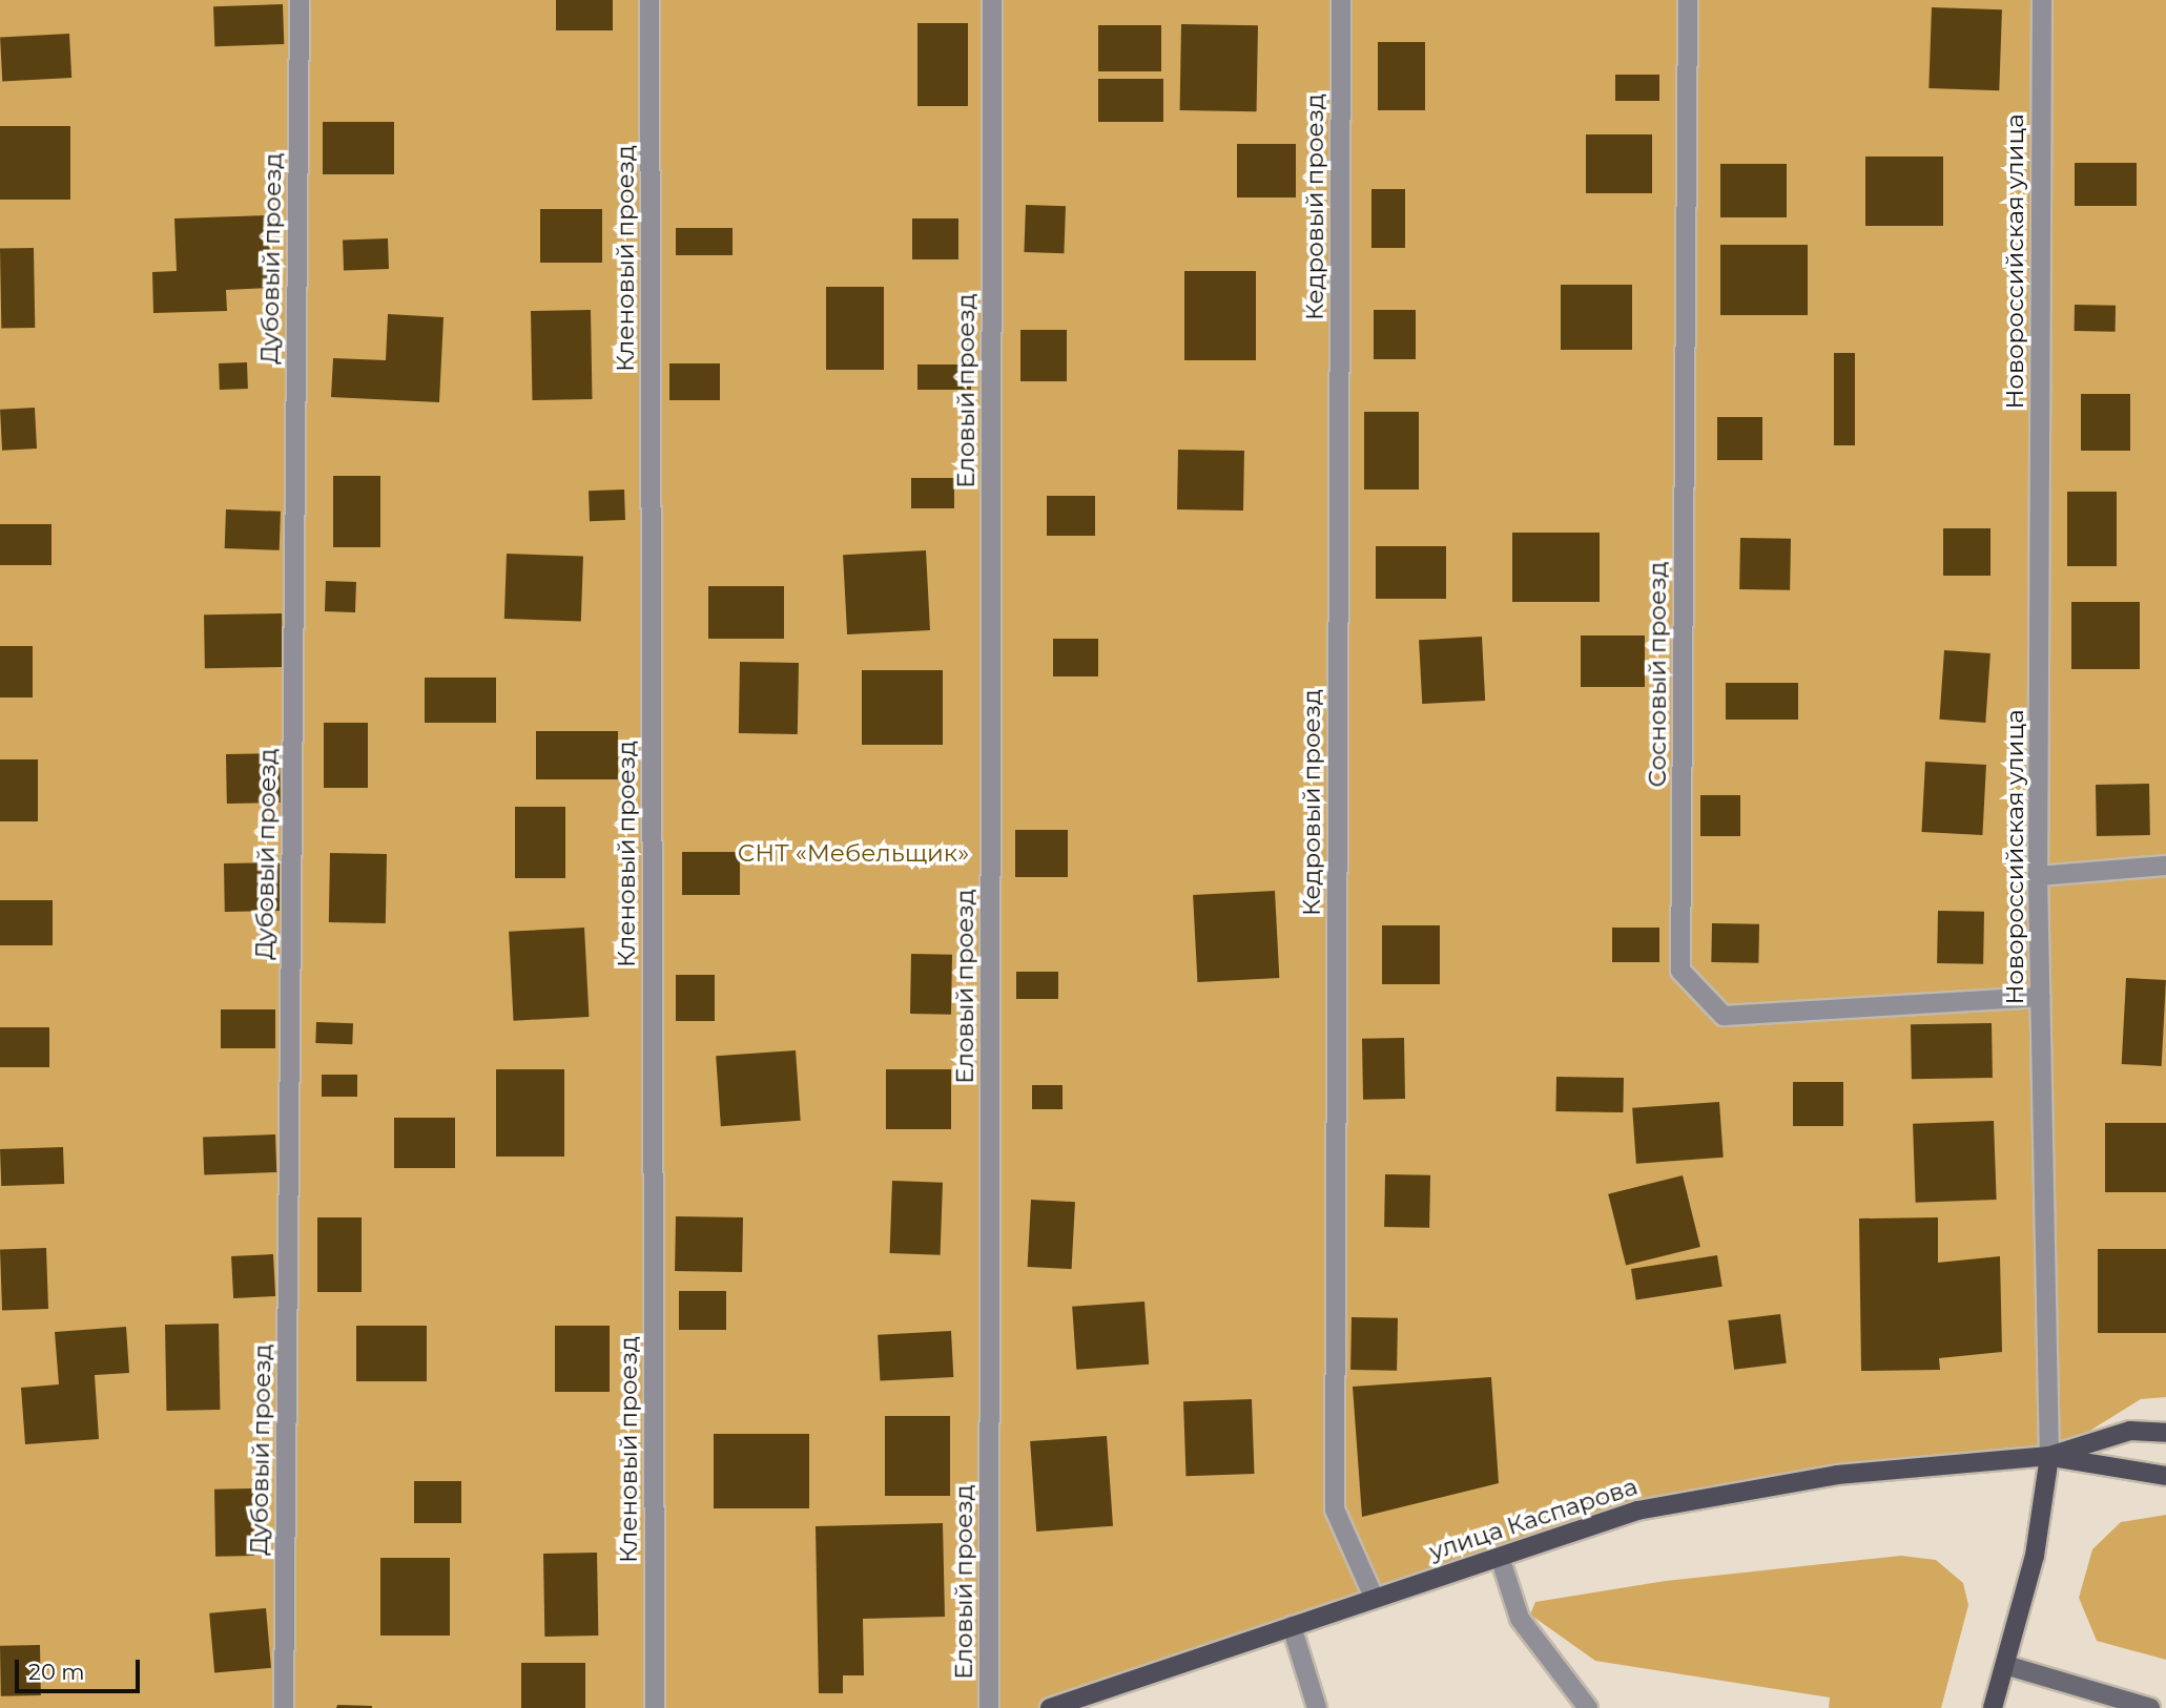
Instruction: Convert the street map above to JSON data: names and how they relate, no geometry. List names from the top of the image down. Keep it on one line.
{"streets":{"main road":["Новороссийская улица","улица Каспарова"],"street":["Кедровый проезд","Дубовый проезд","Кленовый проезд","Еловый проезд","Сосновый проезд"]},"crossings":[["Кедровый проезд","улица Каспарова"],["Новороссийская улица","Сосновый проезд"],["Новороссийская улица","улица Каспарова"]],"parks":["СНТ «Мебельщик»"],"scale_bar":"20 m"}
